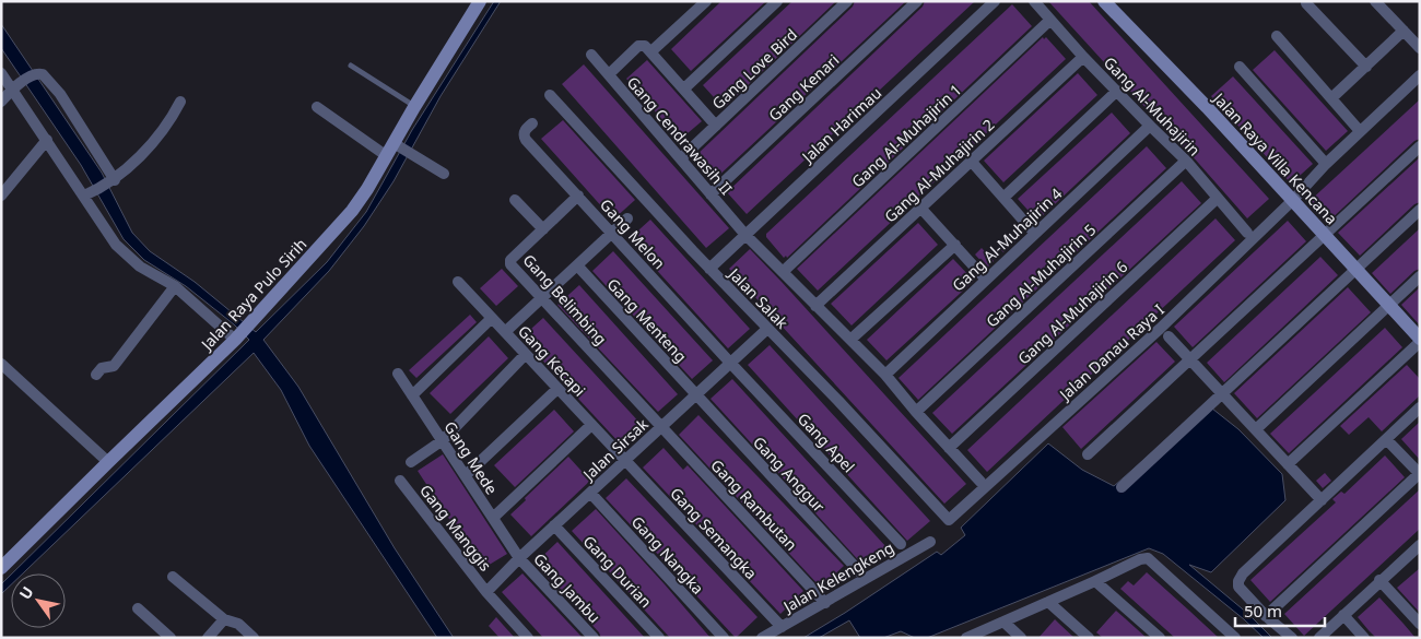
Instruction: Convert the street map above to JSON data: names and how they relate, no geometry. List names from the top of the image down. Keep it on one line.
{"streets":{"street":["Gang Love Bird","Gang Kenari","Gang Al-Muhajirin","Jalan Harimau","Gang Cendrawasih II","Gang Al-Muhajirin 1","Jalan Raya Villa Kencana","Gang Al-Muhajirin 2","Gang Melon","Gang Al-Muhajirin 4","Gang Al-Muhajirin 5","Jalan Raya Pulo Sirih","Jalan Salak","Gang Belimbing","Gang Al-Muhajirin 6","Gang Menteng","Jalan Danau Raya I","Gang Kecapi","Gang Apel","Jalan Sirsak","Gang Mede","Gang Anggur","Gang Rambutan","Gang Manggis","Gang Semangka","Gang Nangka","Gang Durian","Jalan Kelengkeng","Gang Jambu"]},"crossings":[["Gang Love Bird","Gang Cendrawasih II"],["Gang Kenari","Gang Cendrawasih II"],["Gang Al-Muhajirin","Gang Al-Muhajirin 1"],["Gang Al-Muhajirin","Gang Al-Muhajirin 2"],["Gang Al-Muhajirin","Gang Al-Muhajirin 4"],["Gang Al-Muhajirin","Gang Al-Muhajirin 5"],["Gang Al-Muhajirin","Gang Al-Muhajirin 6"],["Jalan Harimau","Gang Cendrawasih II"],["Jalan Harimau","Jalan Salak"],["Gang Cendrawasih II","Gang Al-Muhajirin 1"],["Gang Cendrawasih II","Gang Al-Muhajirin 2"],["Gang Cendrawasih II","Gang Al-Muhajirin 4"],["Gang Cendrawasih II","Gang Al-Muhajirin 5"],["Gang Cendrawasih II","Gang Al-Muhajirin 6"],["Jalan Raya Villa Kencana","Jalan Danau Raya I"],["Gang Melon","Gang Belimbing"],["Gang Melon","Gang Apel"],["Gang Melon","Jalan Sirsak"],["Jalan Salak","Jalan Danau Raya I"],["Jalan Salak","Jalan Sirsak"],["Gang Belimbing","Jalan Sirsak"],["Gang Belimbing","Gang Rambutan"],["Gang Menteng","Jalan Sirsak"],["Gang Menteng","Gang Anggur"],["Gang Kecapi","Jalan Sirsak"],["Gang Kecapi","Gang Semangka"],["Gang Apel","Jalan Sirsak"],["Jalan Sirsak","Gang Mede"],["Jalan Sirsak","Gang Anggur"],["Jalan Sirsak","Gang Rambutan"],["Jalan Sirsak","Gang Manggis"],["Jalan Sirsak","Gang Semangka"],["Jalan Sirsak","Gang Nangka"],["Jalan Sirsak","Gang Durian"],["Jalan Sirsak","Gang Jambu"],["Gang Mede","Gang Jambu"],["Gang Rambutan","Jalan Kelengkeng"],["Gang Semangka","Jalan Kelengkeng"]],"scale_bar":"50 m","north":"top left"}
